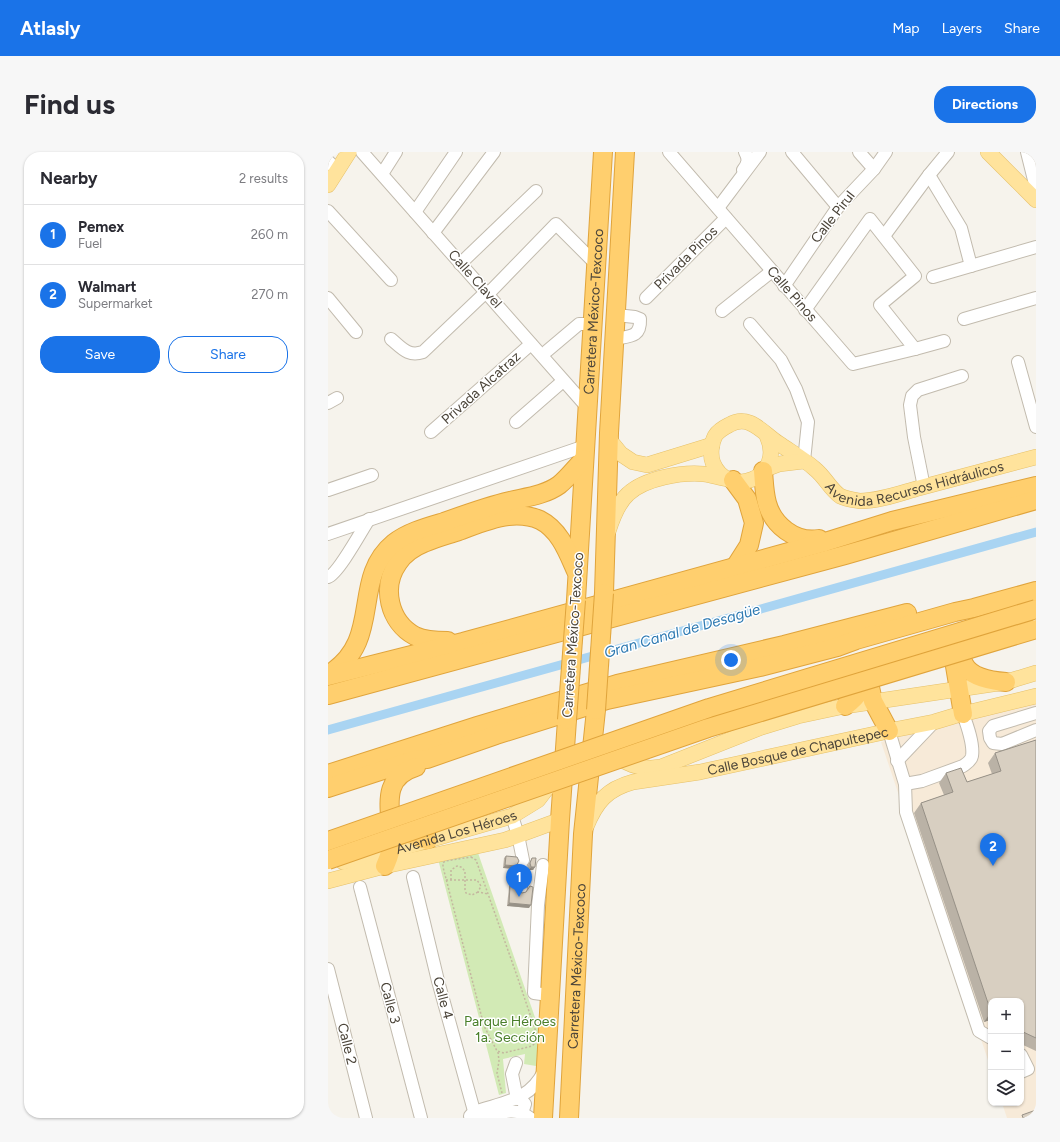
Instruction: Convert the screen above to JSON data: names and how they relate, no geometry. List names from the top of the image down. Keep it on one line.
{"streets":{"highway":["Carretera México-Texcoco"],"main road":["Avenida Recursos Hidráulicos","Calle Bosque de Chapultepec","Avenida Los Héroes"],"street":["Calle Pirul","Privada Pinos","Calle Clavel","Calle Pinos","Privada Alcatraz","Calle 4","Calle 3","Calle 2"]},"crossings":[["Calle Pirul","Calle Pinos"],["Privada Pinos","Calle Pinos"],["Calle Clavel","Carretera México-Texcoco"],["Calle Clavel","Privada Alcatraz"],["Carretera México-Texcoco","Calle Bosque de Chapultepec"],["Carretera México-Texcoco","Avenida Los Héroes"]],"water":["Gran Canal de Desagüe"],"parks":["Parque Héroes 1a. Sección"],"page":{"header":"Atlasly","nav":["Map","Layers","Share"],"buttons":["Directions",["Save","Share"]],"title":"Find us","heading":["Nearby","2 results"],"list":[{"mark":"1","name":"Pemex","note":"Fuel","value":"260 m"},{"mark":"2","name":"Walmart","note":"Supermarket","value":"270 m"}],"pins":["2","1"],"map_buttons":["+","−"]}}
